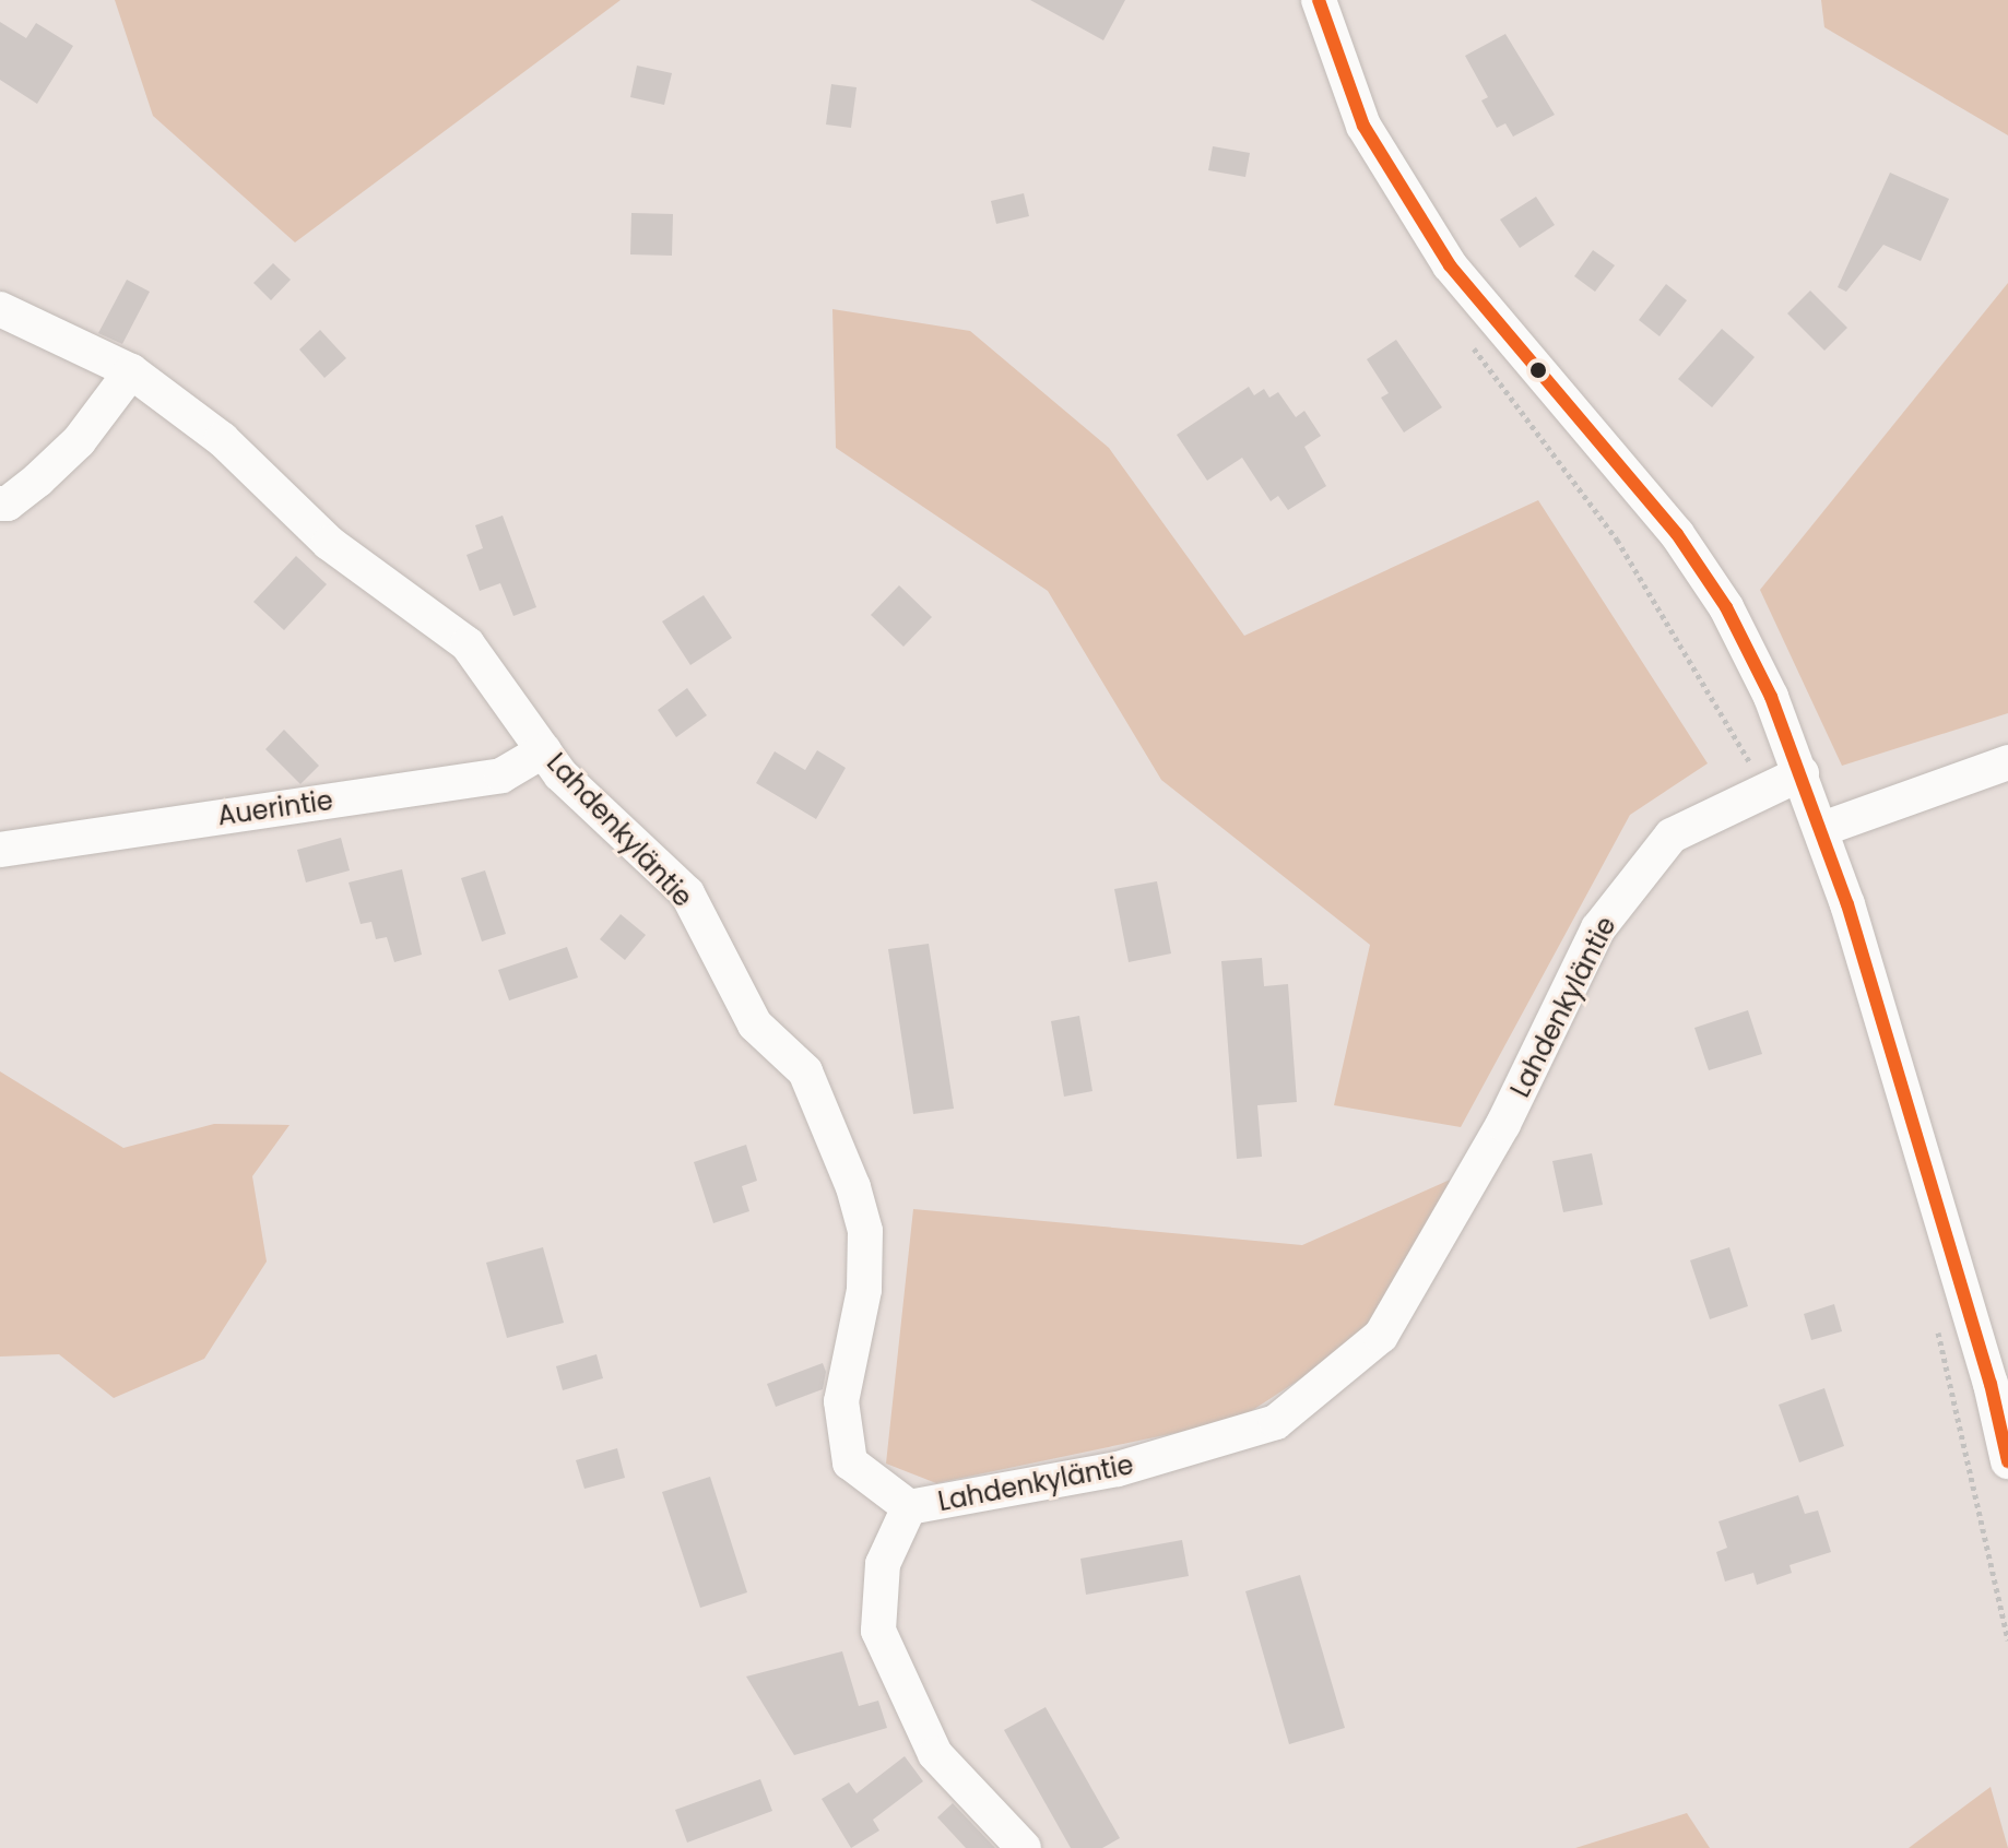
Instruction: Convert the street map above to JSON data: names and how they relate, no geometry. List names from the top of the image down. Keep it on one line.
{"streets":{"street":["Auerintie","Lahdenkyläntie"]},"crossings":[["Auerintie","Lahdenkyläntie"]]}
